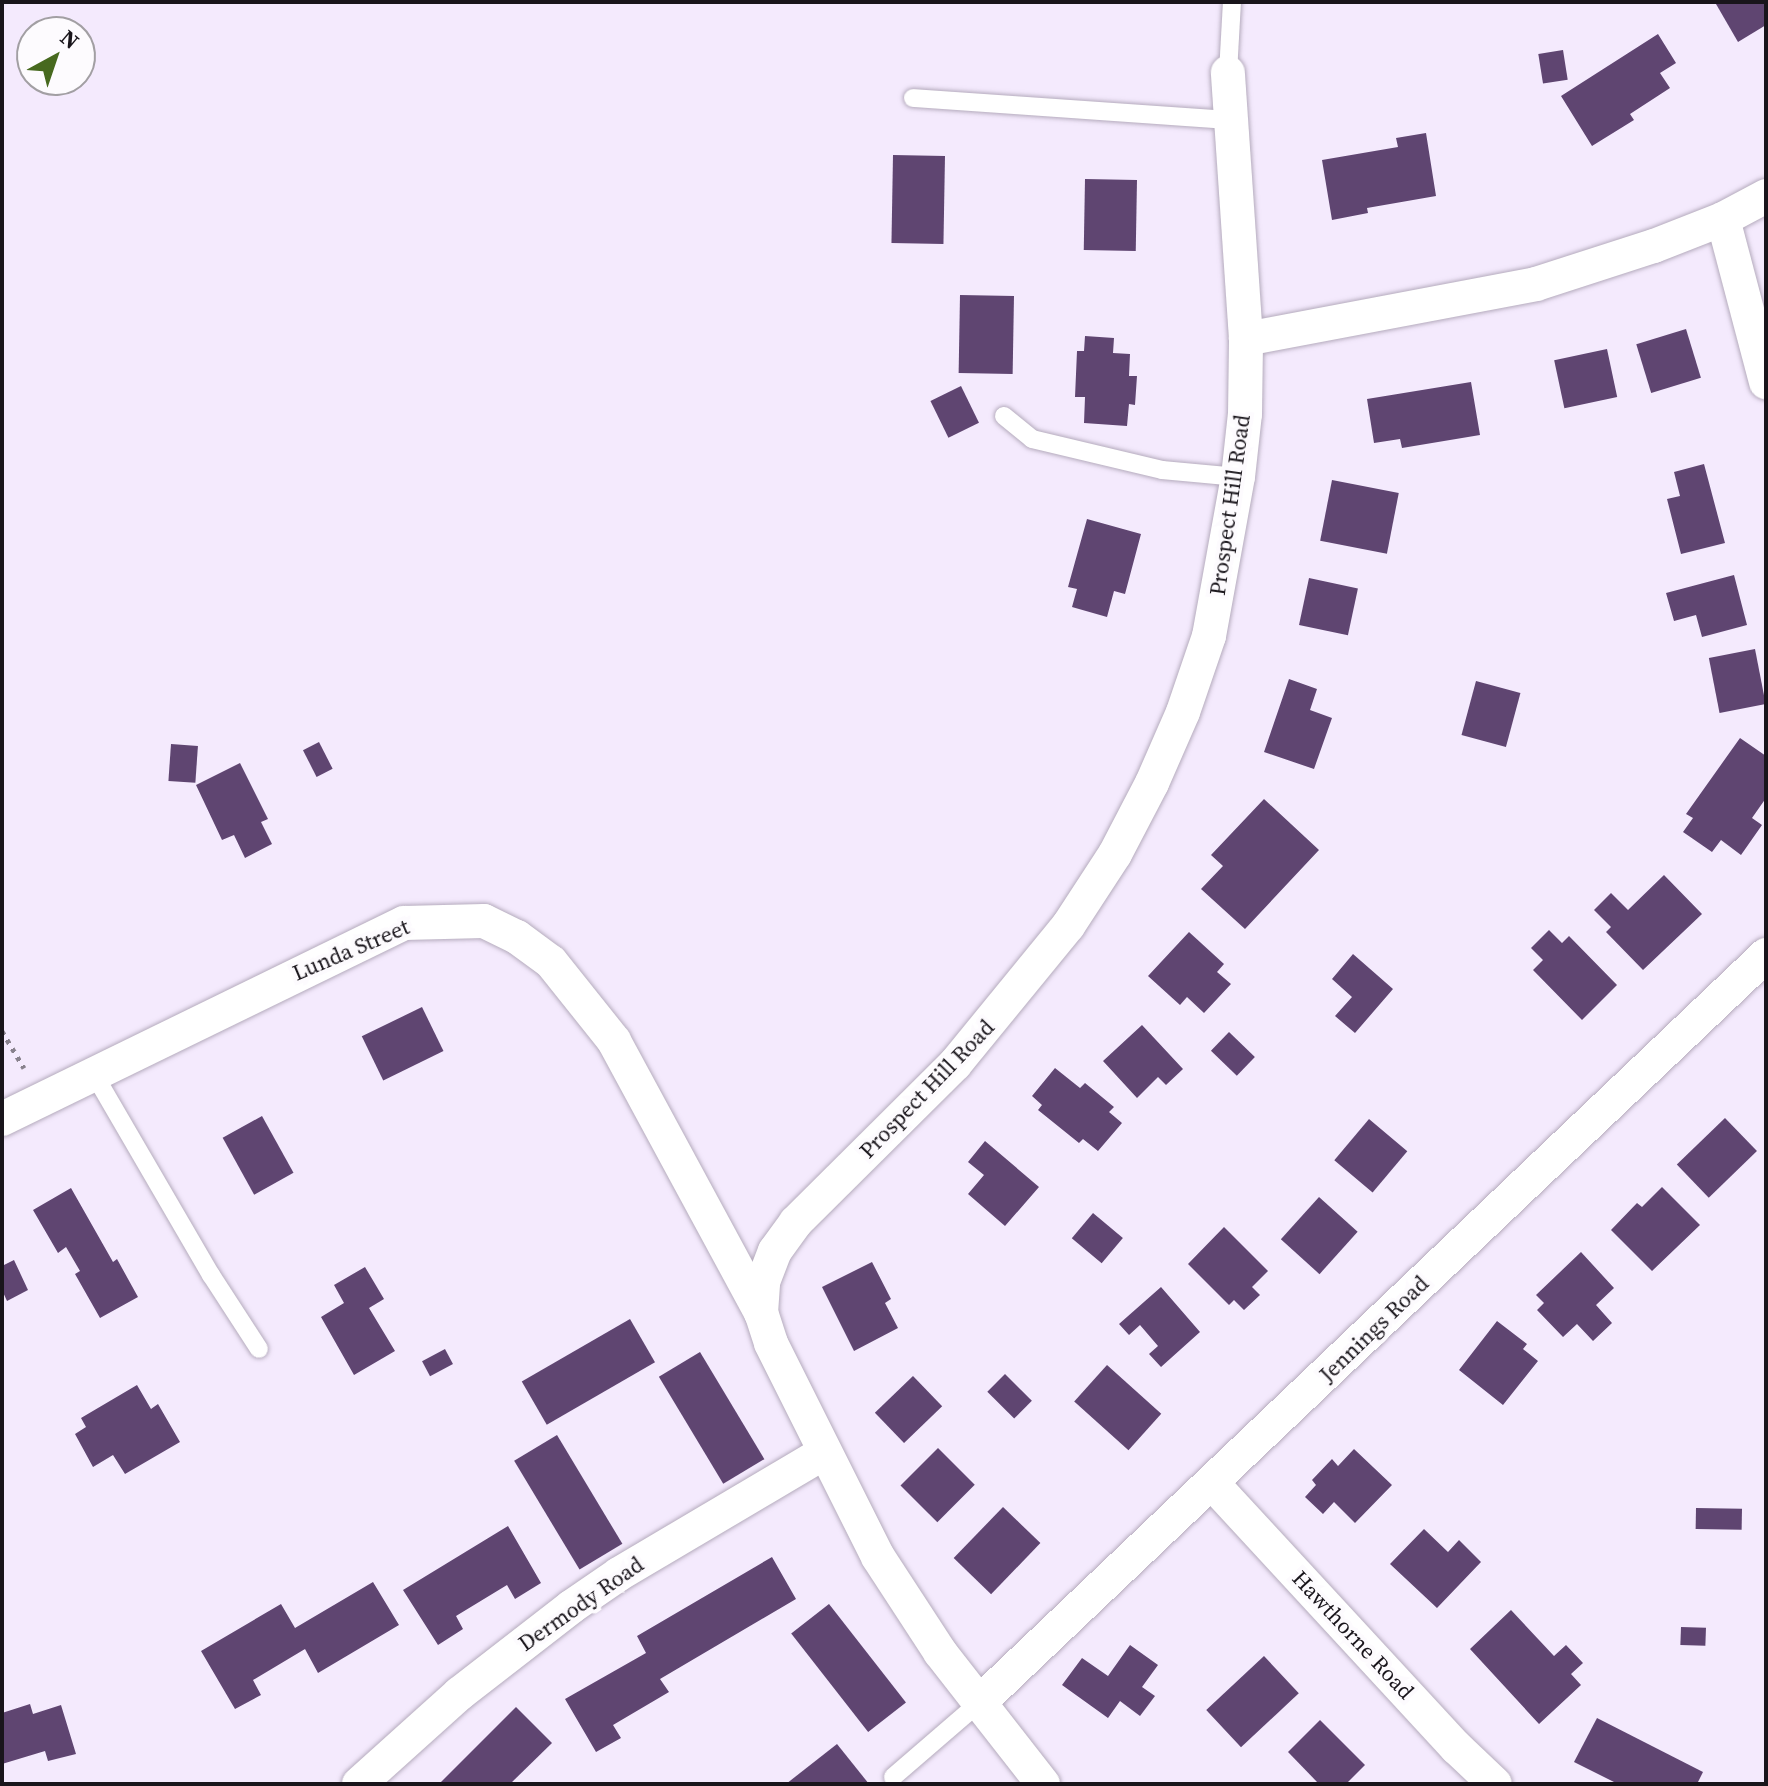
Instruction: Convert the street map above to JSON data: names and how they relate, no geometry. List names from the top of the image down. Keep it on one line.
{"streets":{"street":["Prospect Hill Road","Lunda Street","Jennings Road","Dermody Road","Hawthorne Road"]},"crossings":[["Prospect Hill Road","Lunda Street"],["Prospect Hill Road","Jennings Road"],["Prospect Hill Road","Dermody Road"],["Jennings Road","Hawthorne Road"]],"north":"top right"}
